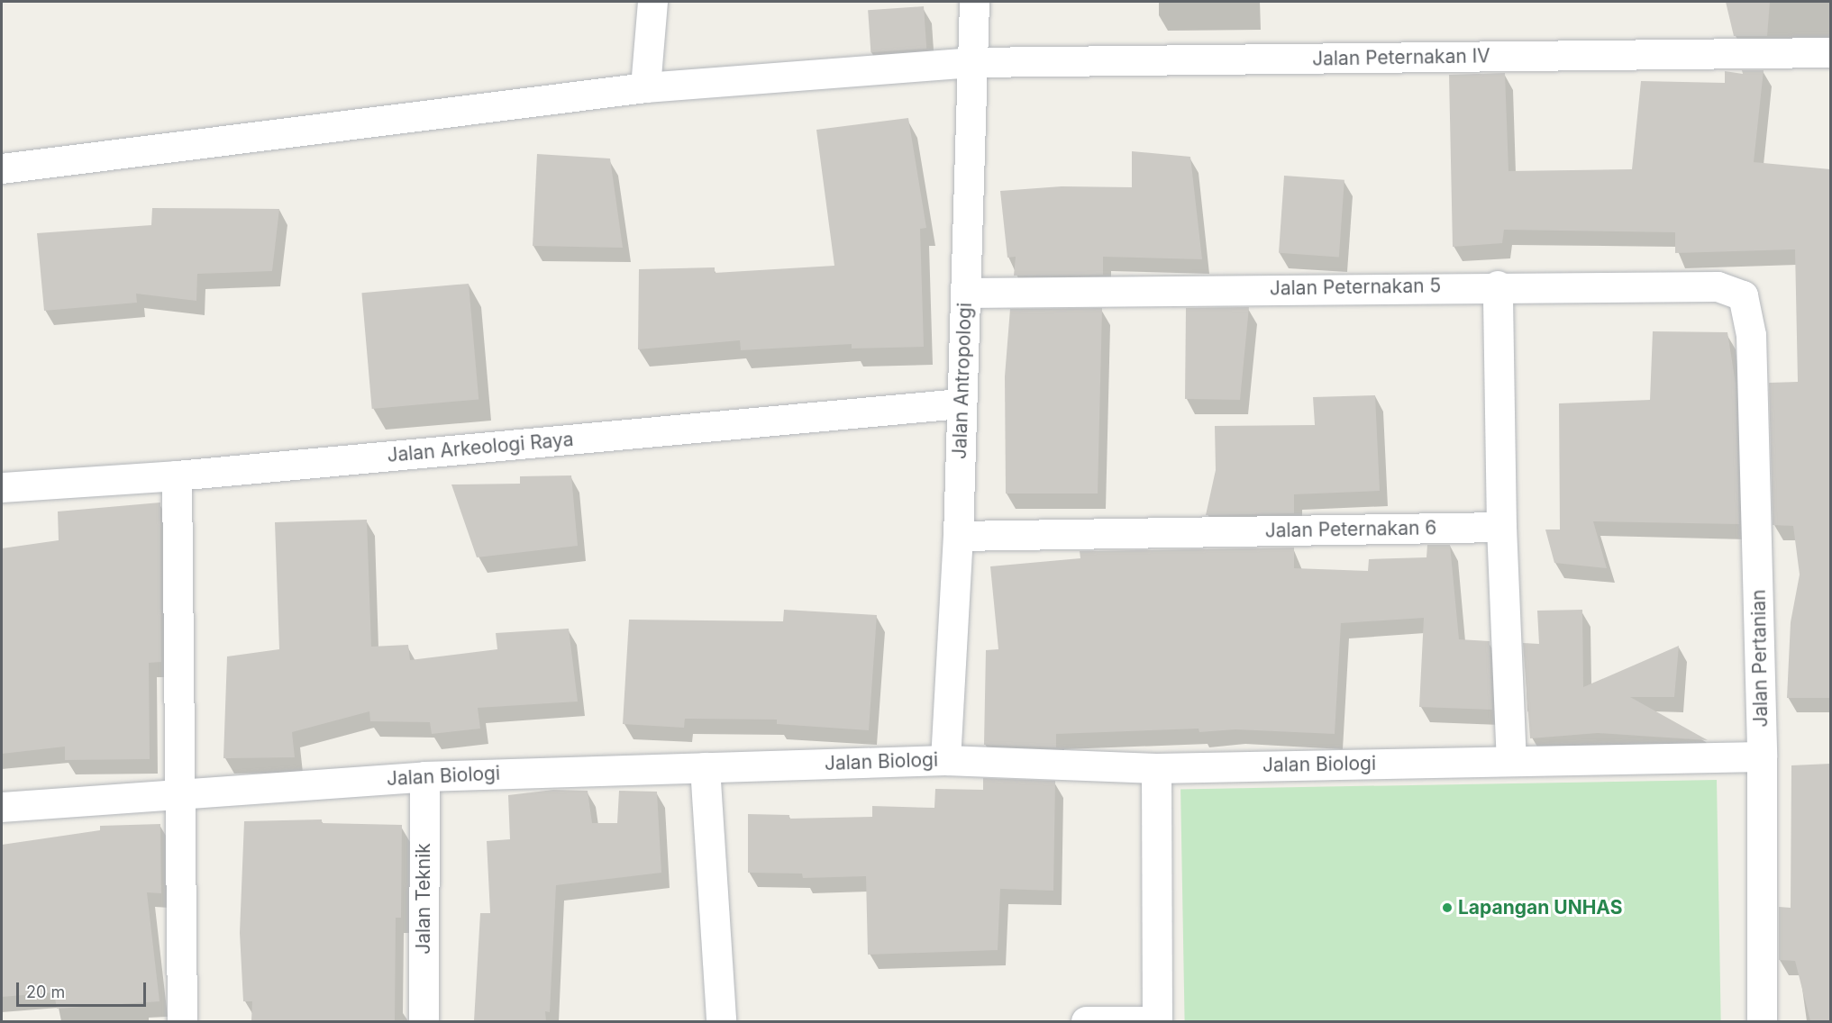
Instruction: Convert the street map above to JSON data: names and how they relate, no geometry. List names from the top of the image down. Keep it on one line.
{"streets":{"street":["Jalan Peternakan IV","Jalan Peternakan 5","Jalan Antropologi","Jalan Arkeologi Raya","Jalan Peternakan 6","Jalan Pertanian","Jalan Biologi","Jalan Teknik"]},"crossings":[["Jalan Peternakan IV","Jalan Antropologi"],["Jalan Peternakan 5","Jalan Antropologi"],["Jalan Peternakan 5","Jalan Pertanian"],["Jalan Antropologi","Jalan Arkeologi Raya"],["Jalan Antropologi","Jalan Peternakan 6"],["Jalan Antropologi","Jalan Biologi"],["Jalan Pertanian","Jalan Biologi"],["Jalan Biologi","Jalan Teknik"]],"places":["Lapangan UNHAS"],"scale_bar":"20 m"}
